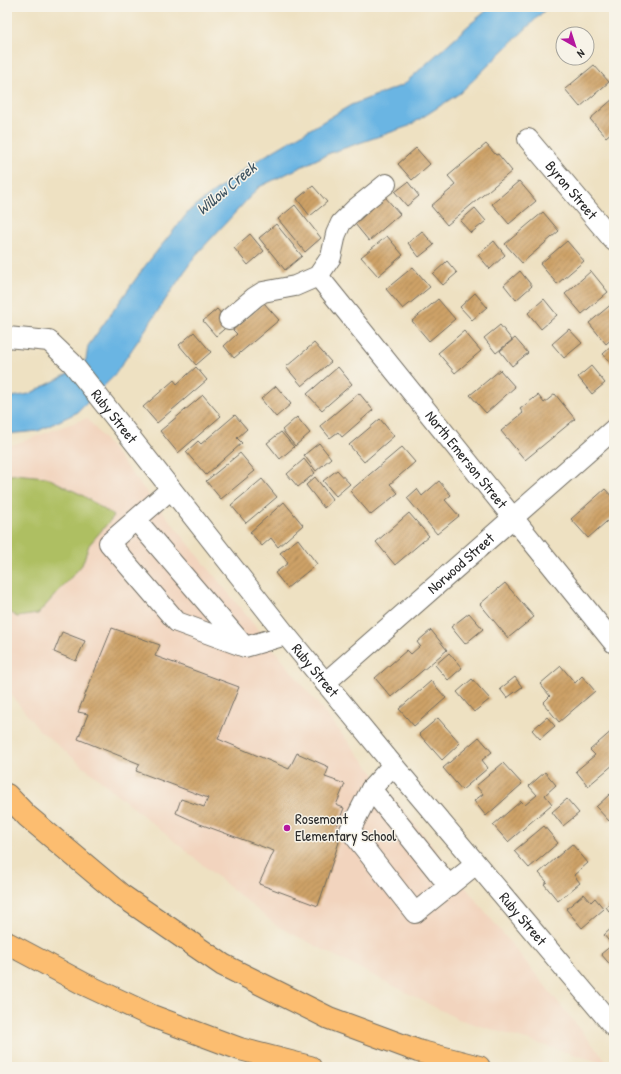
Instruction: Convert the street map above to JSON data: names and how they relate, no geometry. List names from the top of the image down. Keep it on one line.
{"streets":{"street":["Byron Street","Ruby Street","North Emerson Street","Norwood Street"]},"crossings":[["Ruby Street","Norwood Street"],["North Emerson Street","Norwood Street"]],"water":["Willow Creek"],"places":["Rosemont Elementary School"],"north":"bottom right"}
